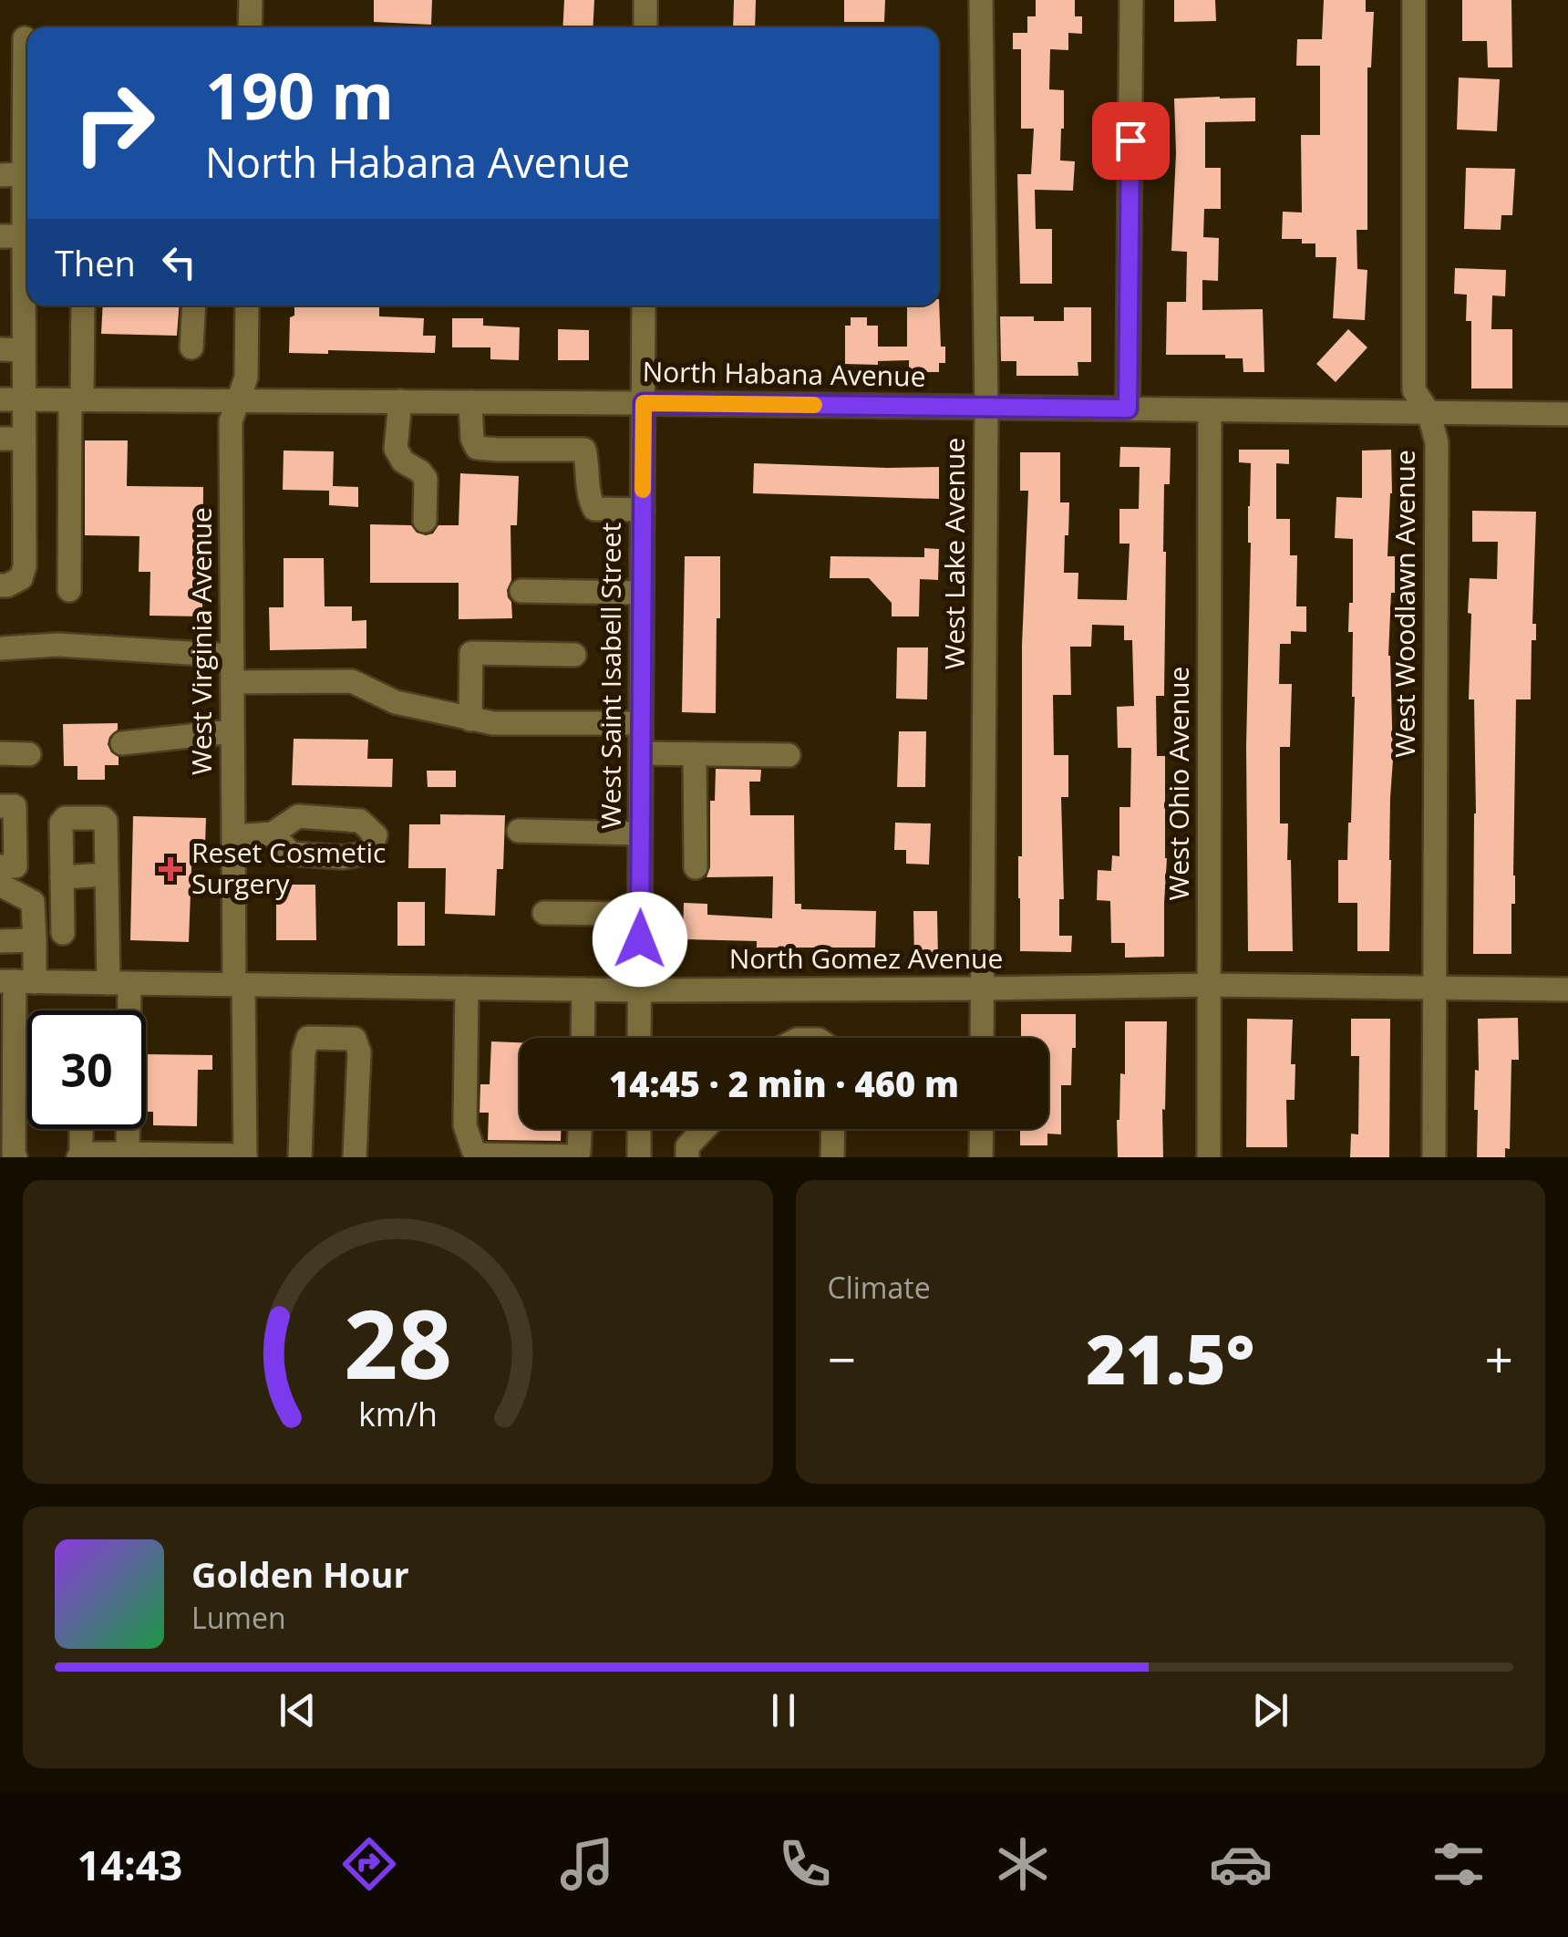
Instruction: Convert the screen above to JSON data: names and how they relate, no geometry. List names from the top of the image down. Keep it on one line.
{"streets":{"street":["North Habana Avenue","West Lake Avenue","West Woodlawn Avenue","West Virginia Avenue","West Saint Isabell Street","West Ohio Avenue","North Gomez Avenue"]},"crossings":[["North Habana Avenue","West Lake Avenue"],["North Habana Avenue","West Woodlawn Avenue"],["North Habana Avenue","West Virginia Avenue"],["North Habana Avenue","West Saint Isabell Street"],["North Habana Avenue","West Ohio Avenue"],["West Lake Avenue","North Gomez Avenue"],["West Woodlawn Avenue","North Gomez Avenue"],["West Virginia Avenue","North Gomez Avenue"],["West Saint Isabell Street","North Gomez Avenue"],["West Ohio Avenue","North Gomez Avenue"]],"places":{"health":["Reset Cosmetic Surgery"]},"page":{"turn":["190 m","North Habana Avenue"],"then":"Then","limit":"30","trip":"14:45 · 2 min · 460 m","tile":"Climate","heat":["−","21.5°","+"],"song":["Golden Hour","Lumen"],"tabs":"14:43","gauge":["28","km/h"]}}
